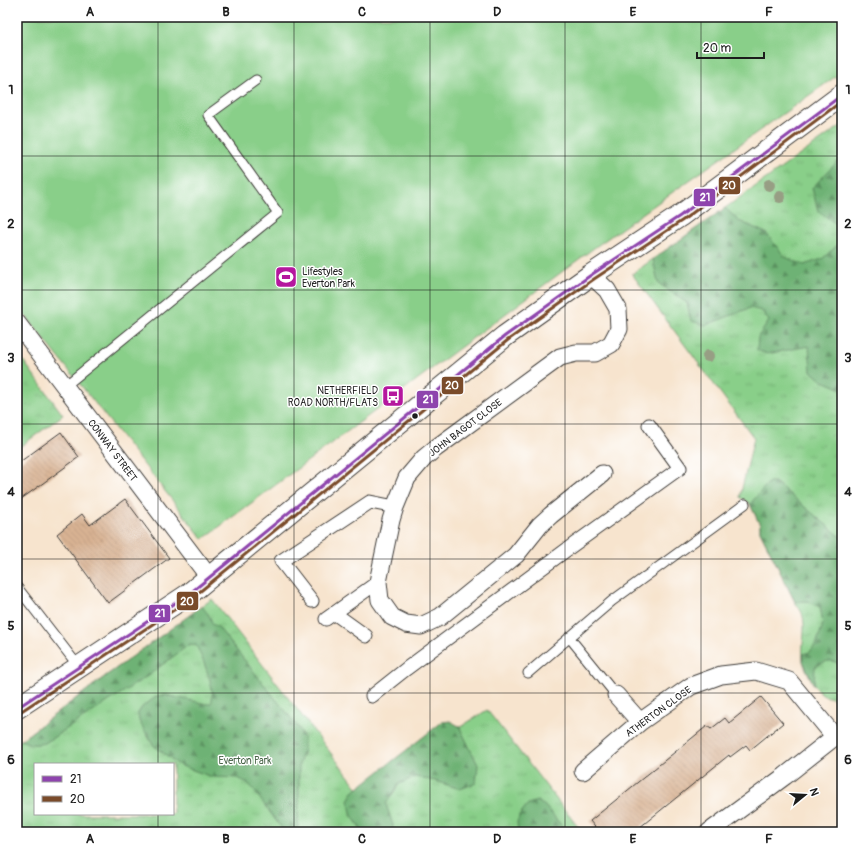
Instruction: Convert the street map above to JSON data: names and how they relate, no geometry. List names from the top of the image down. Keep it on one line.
{"streets":{"street":["JOHN BAGOT CLOSE","CONWAY STREET","ATHERTON CLOSE"]},"parks":["Everton Park"],"places":{"sports":["Lifestyles Everton Park"],"bus stop":["NETHERFIELD ROAD NORTH/FLATS"]},"lines":["transit line 21","transit line 20"],"legend":["21","20"],"scale_bar":"20 m","north":"right","grid":{"columns":["A","B","C","D","E","F"],"rows":["1","2","3","4","5","6"]}}
